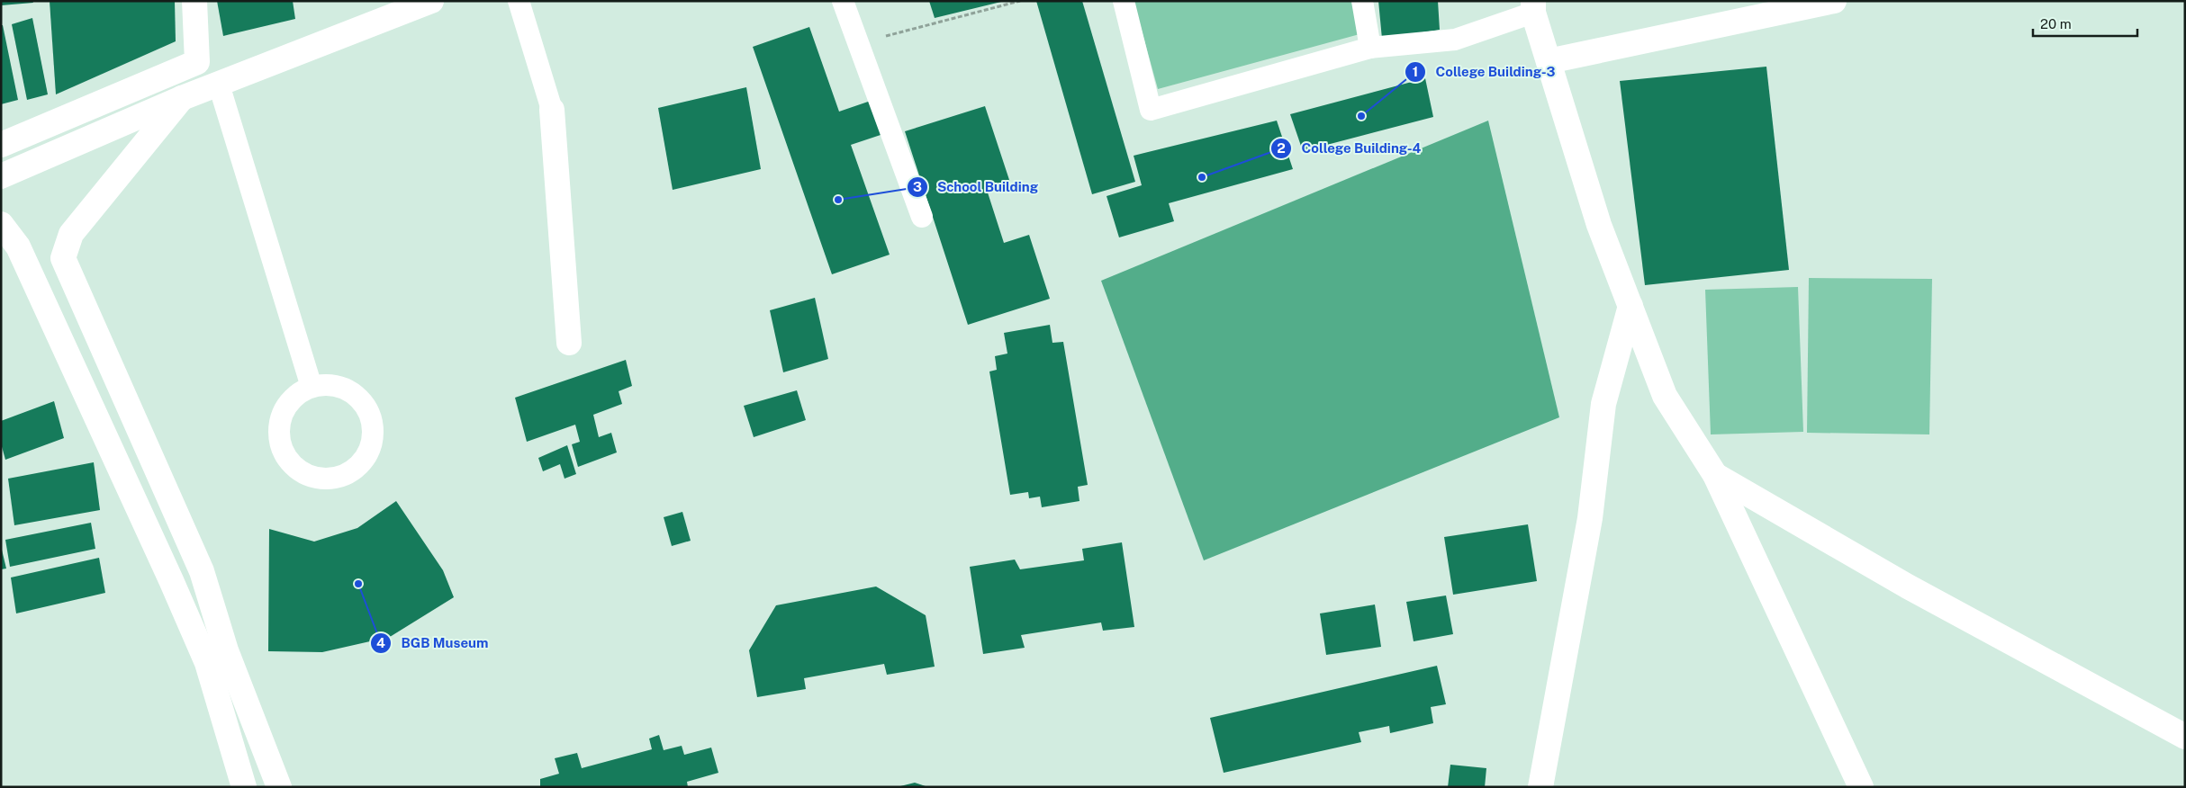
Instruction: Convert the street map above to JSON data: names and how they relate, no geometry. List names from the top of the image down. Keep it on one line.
{"places":["College Building-3","College Building-4","School Building","BGB Museum"],"scale_bar":"20 m"}
